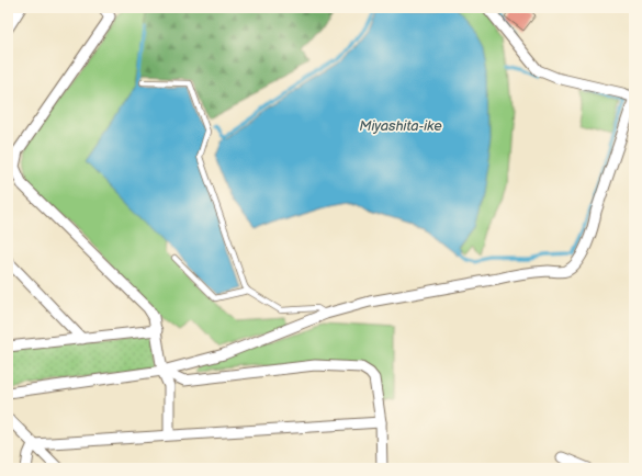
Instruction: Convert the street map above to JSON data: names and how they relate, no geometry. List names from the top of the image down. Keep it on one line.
{"water":["Miyashita-ike"]}
